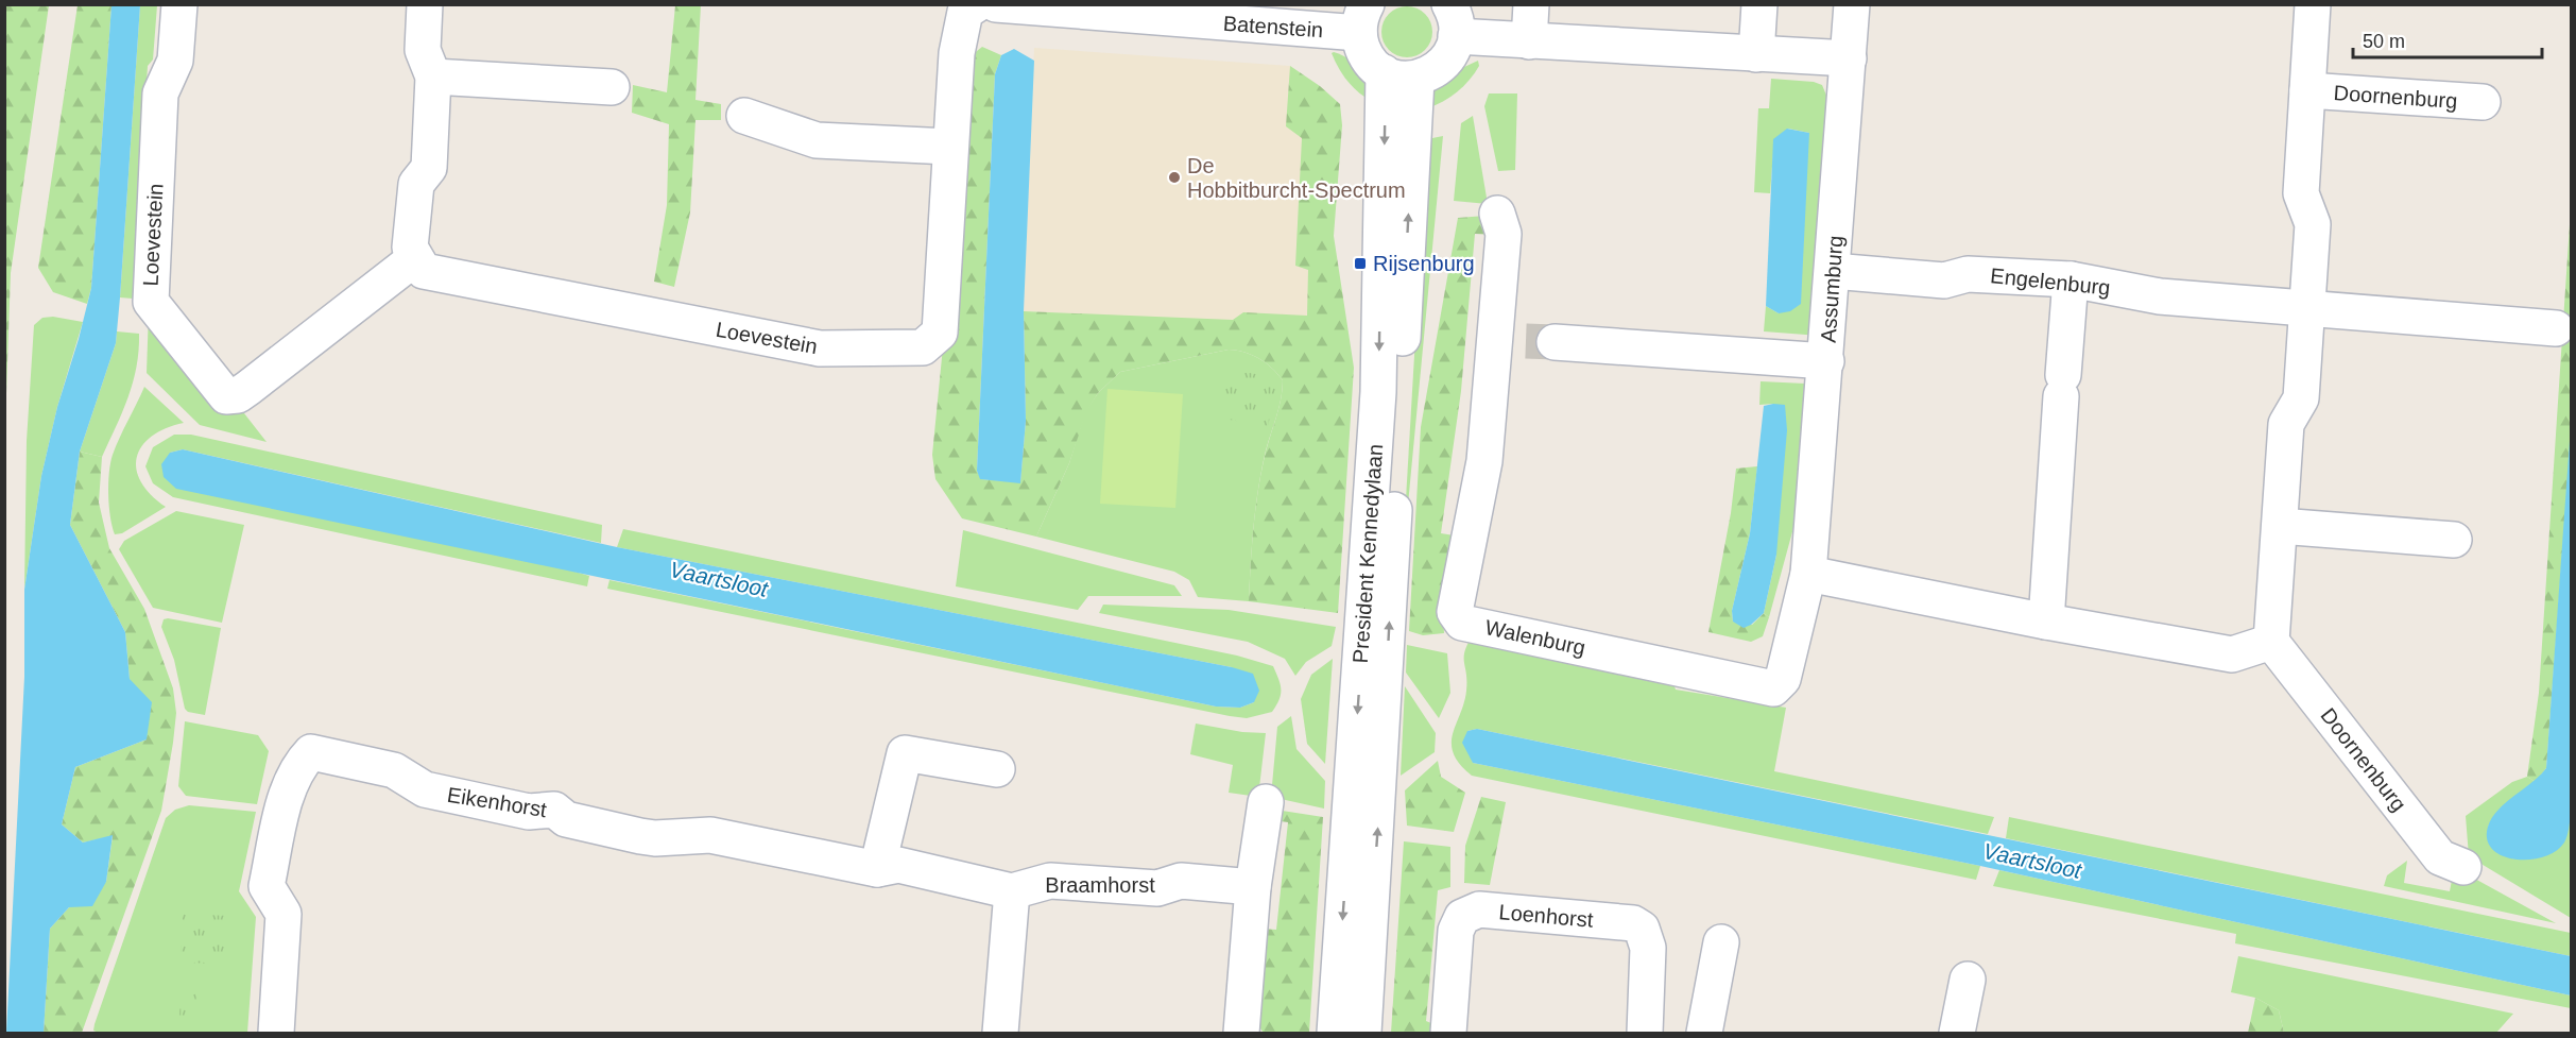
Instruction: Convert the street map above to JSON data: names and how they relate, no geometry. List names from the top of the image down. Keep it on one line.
{"streets":{"street":["Batenstein","Doornenburg","Loevestein","Engelenburg","Assumburg","President Kennedylaan","Walenburg","Eikenhorst","Braamhorst","Loenhorst"]},"crossings":[["Doornenburg","Engelenburg"],["Engelenburg","Assumburg"],["Assumburg","Walenburg"],["Eikenhorst","Braamhorst"]],"water":["Vaartsloot"],"places":{"other":["De Hobbitburcht-Spectrum"],"transit":["Rijsenburg"]},"scale_bar":"50 m"}
